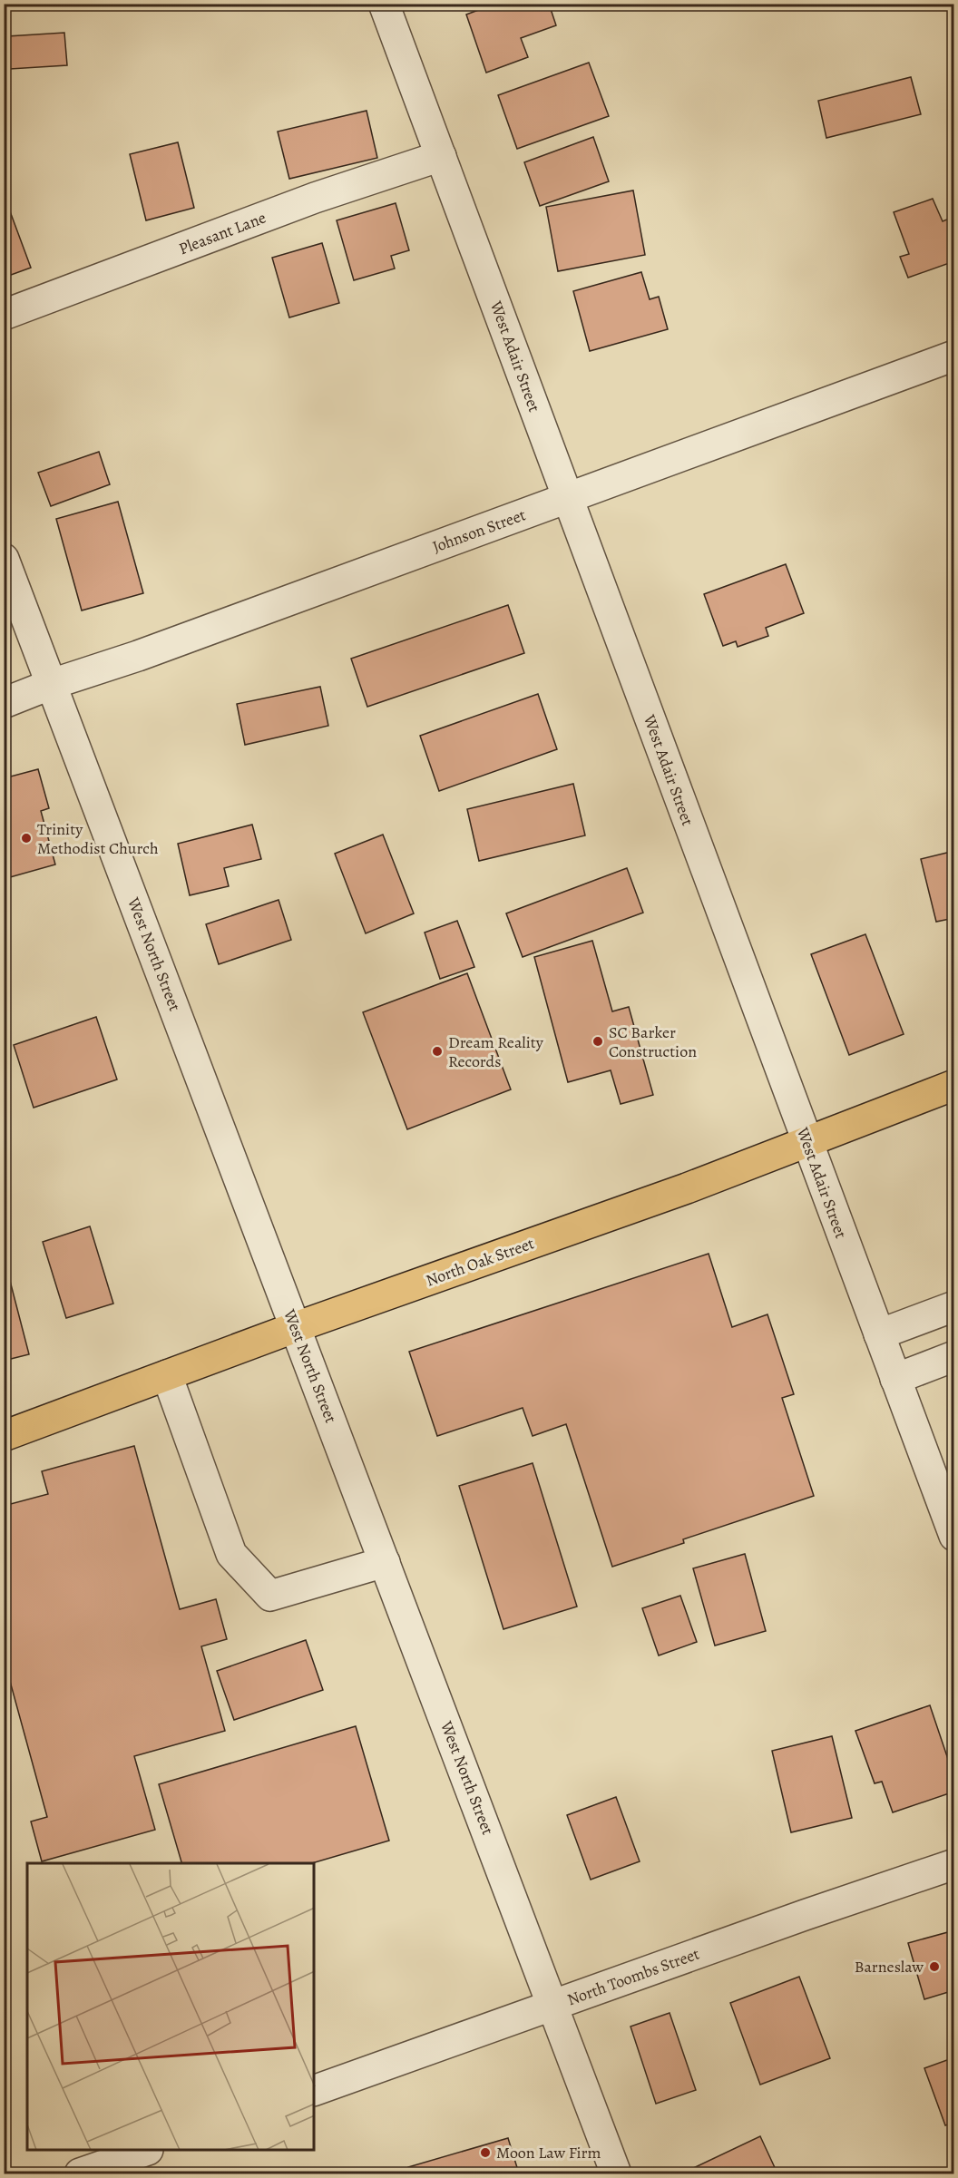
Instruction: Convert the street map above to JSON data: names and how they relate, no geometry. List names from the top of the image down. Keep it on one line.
{"streets":{"main road":["North Oak Street"],"street":["Pleasant Lane","West Adair Street","Johnson Street","West North Street","North Toombs Street"]},"crossings":[["Pleasant Lane","West Adair Street"],["West Adair Street","Johnson Street"],["West Adair Street","North Oak Street"],["Johnson Street","West North Street"],["West North Street","North Oak Street"],["West North Street","North Toombs Street"]],"places":["Trinity Methodist Church","SC Barker Construction","Dream Reality Records","Barneslaw","Moon Law Firm"]}
